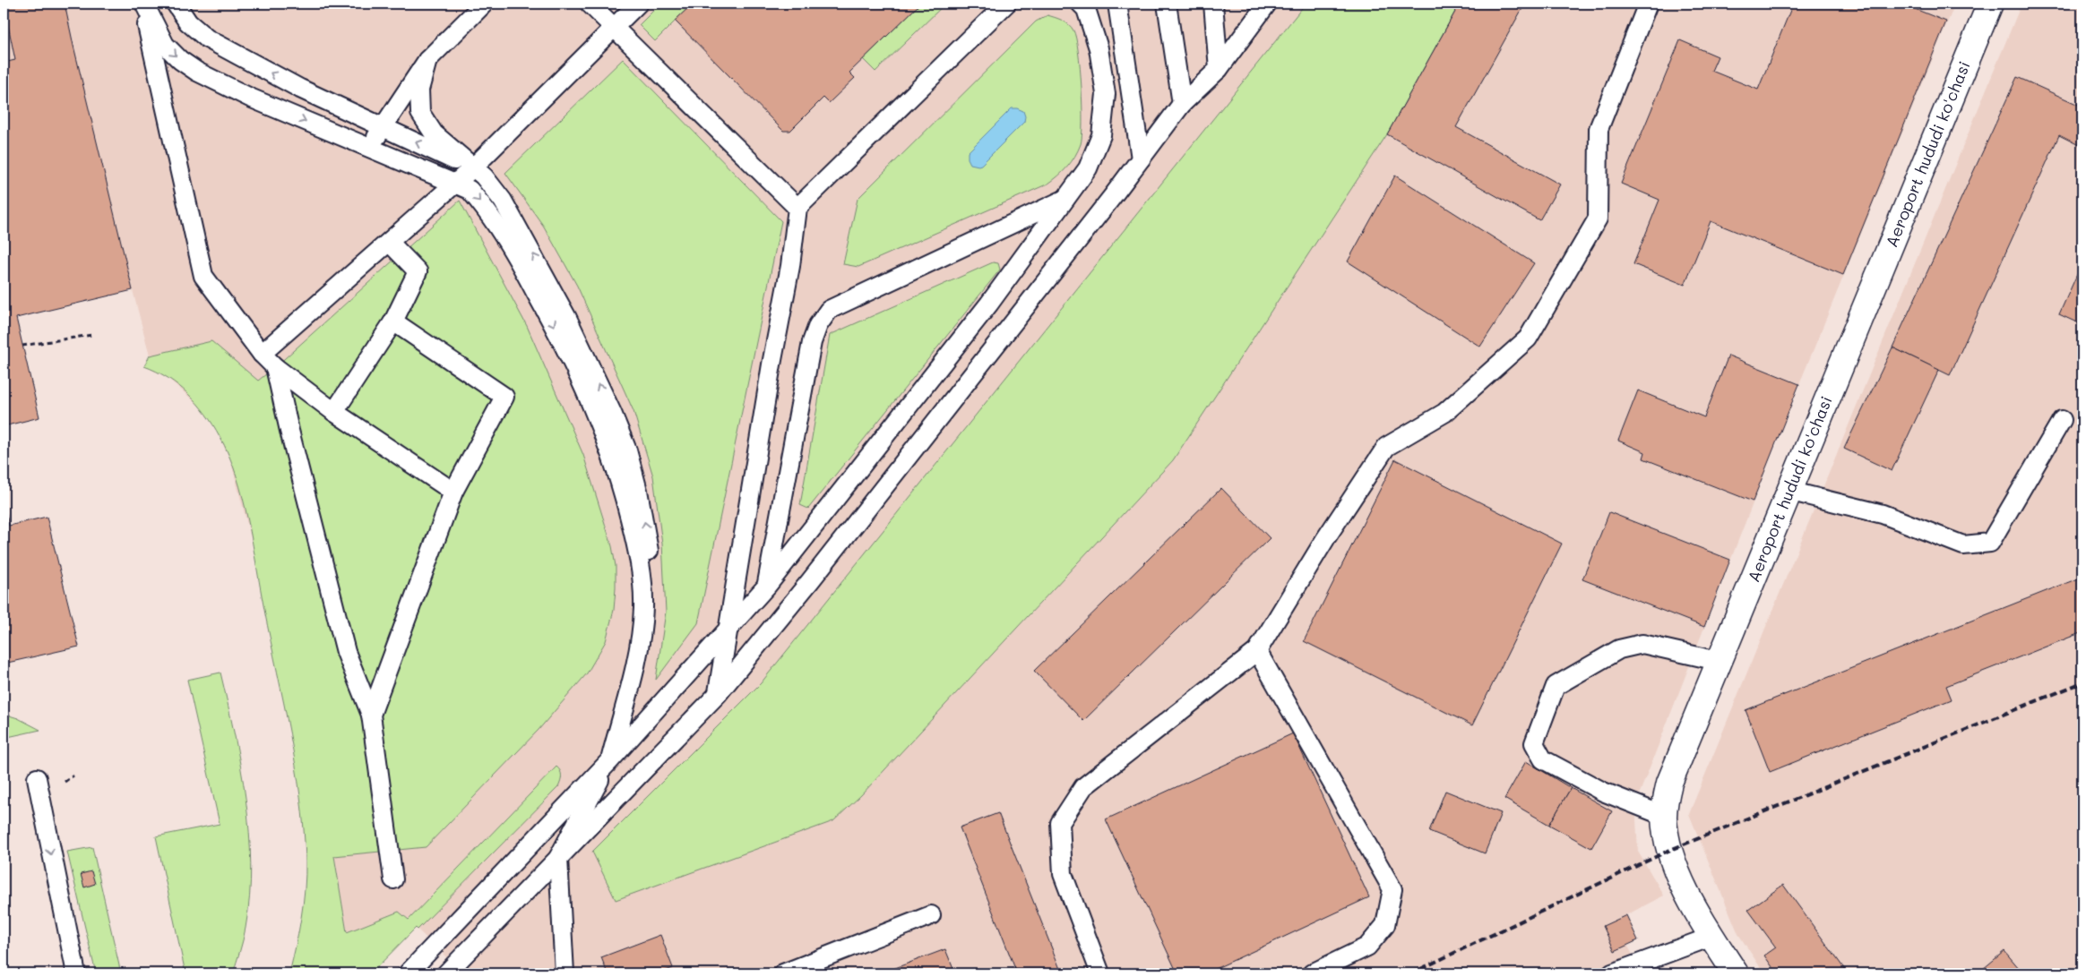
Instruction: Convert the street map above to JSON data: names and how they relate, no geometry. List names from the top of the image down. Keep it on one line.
{"streets":{"street":["Aeroport hududi ko'chasi"]}}
